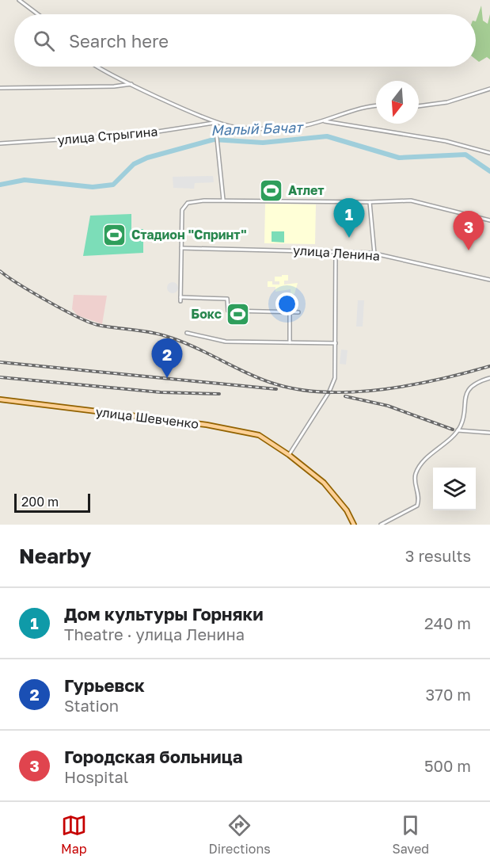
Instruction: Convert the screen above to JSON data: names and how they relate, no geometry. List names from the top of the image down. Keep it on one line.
{"streets":{"main road":["улица Шевченко"],"street":["улица Стрыгина","улица Ленина"]},"water":["Малый Бачат"],"places":{"sports":["Атлет","Стадион \"Спринт\"","Бокс"]},"scale_bar":"200 m","north":"bottom","page":{"search":"Search here","pins":["1","3","2"],"scale":"200 m","heading":["Nearby","3 results"],"list":[{"mark":"1","name":"Дом культуры Горняки","note":"Theatre · улица Ленина","value":"240 m"},{"mark":"2","name":"Гурьевск","note":"Station","value":"370 m"},{"mark":"3","name":"Городская больница","note":"Hospital","value":"500 m"}],"nav":["Map","Directions","Saved"]}}
